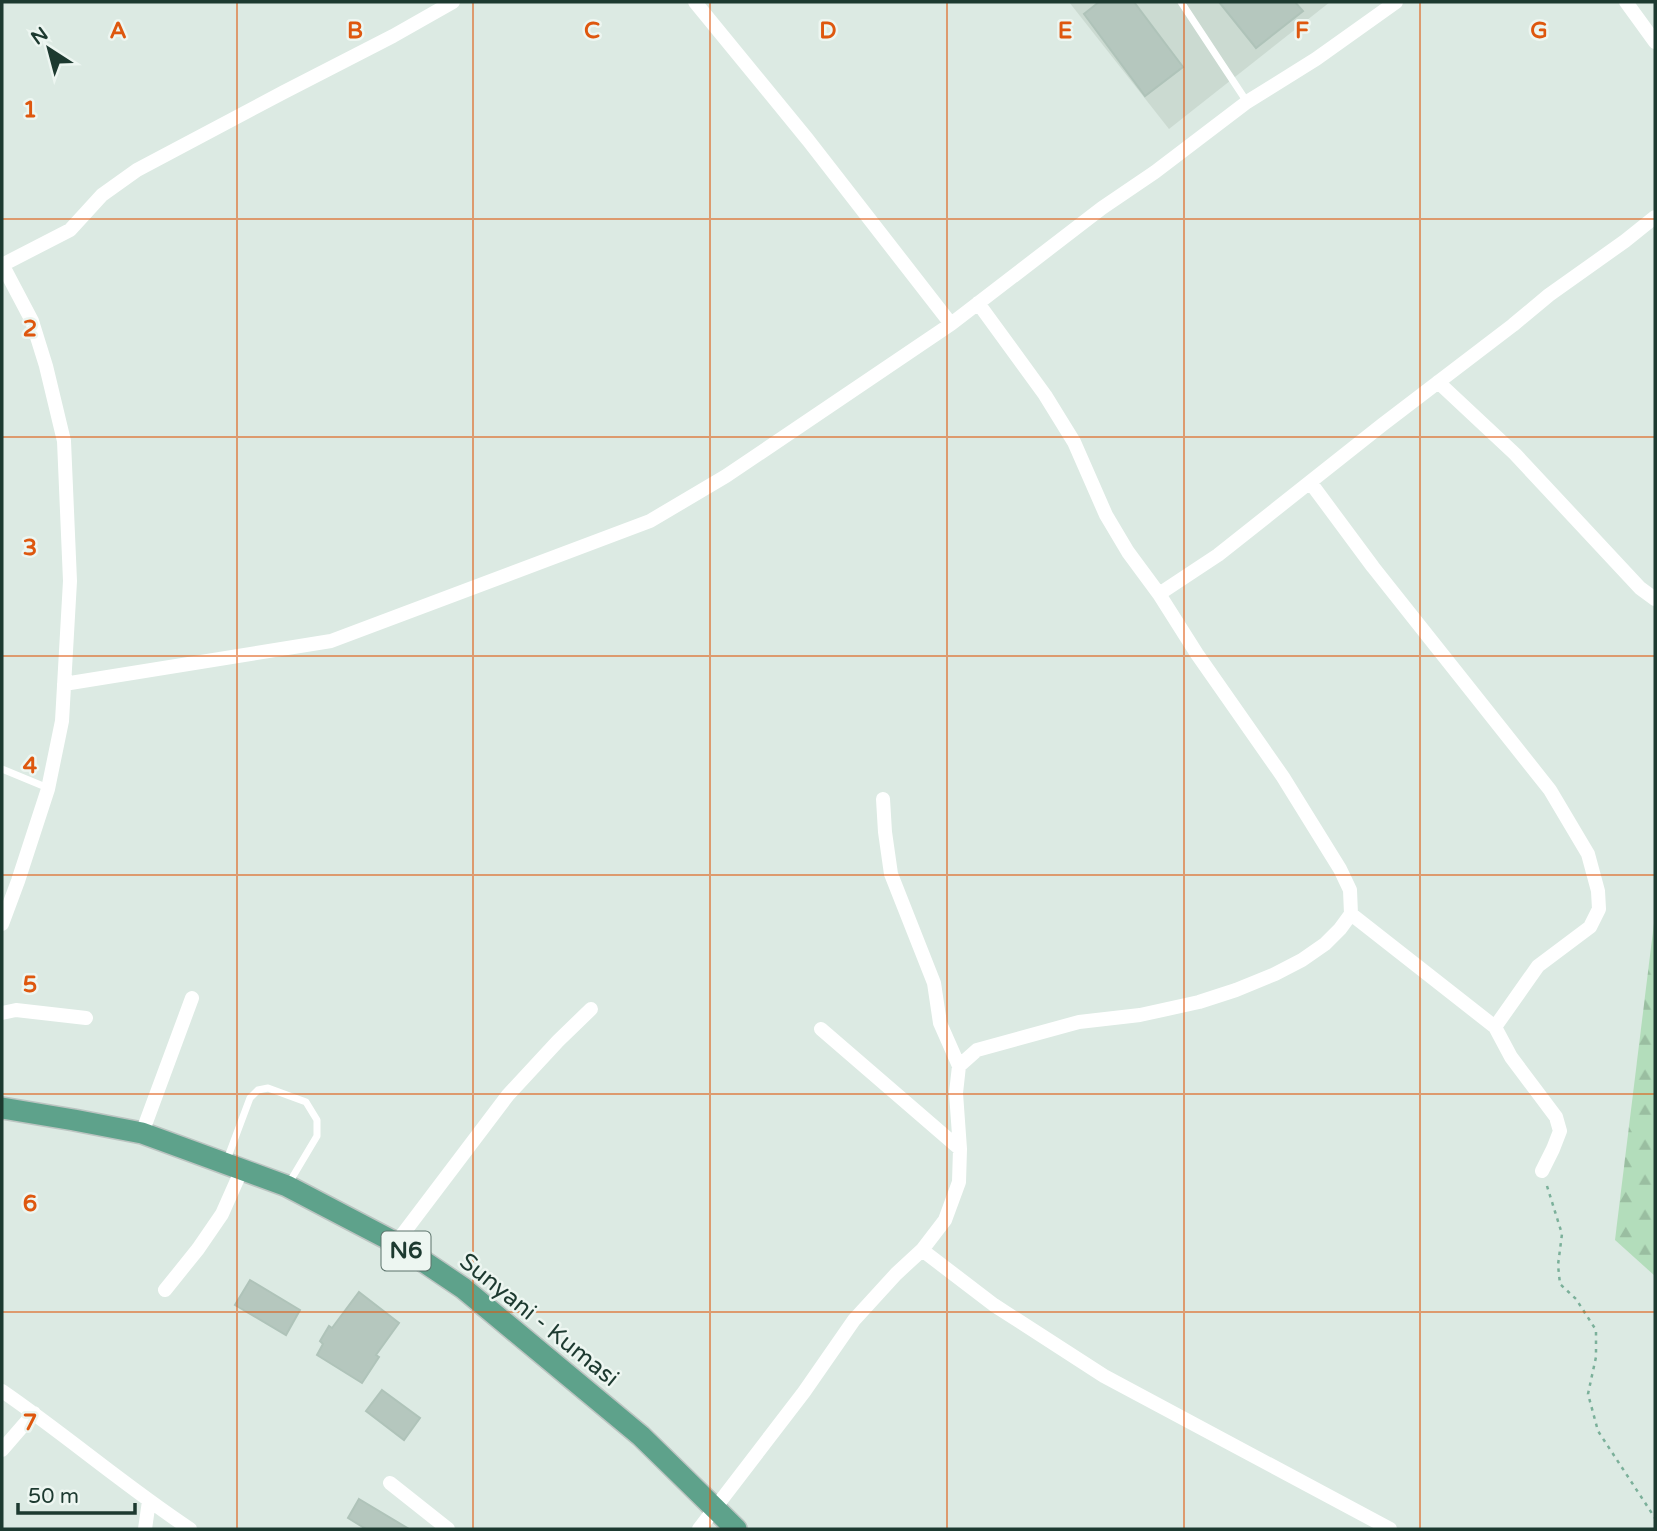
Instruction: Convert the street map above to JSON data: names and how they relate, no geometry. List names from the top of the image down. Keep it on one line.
{"streets":{"main road":["N6","Sunyani - Kumasi"]},"scale_bar":"50 m","north":"top left","grid":{"columns":["A","B","C","D","E","F","G"],"rows":["1","2","3","4","5","6","7"]}}
